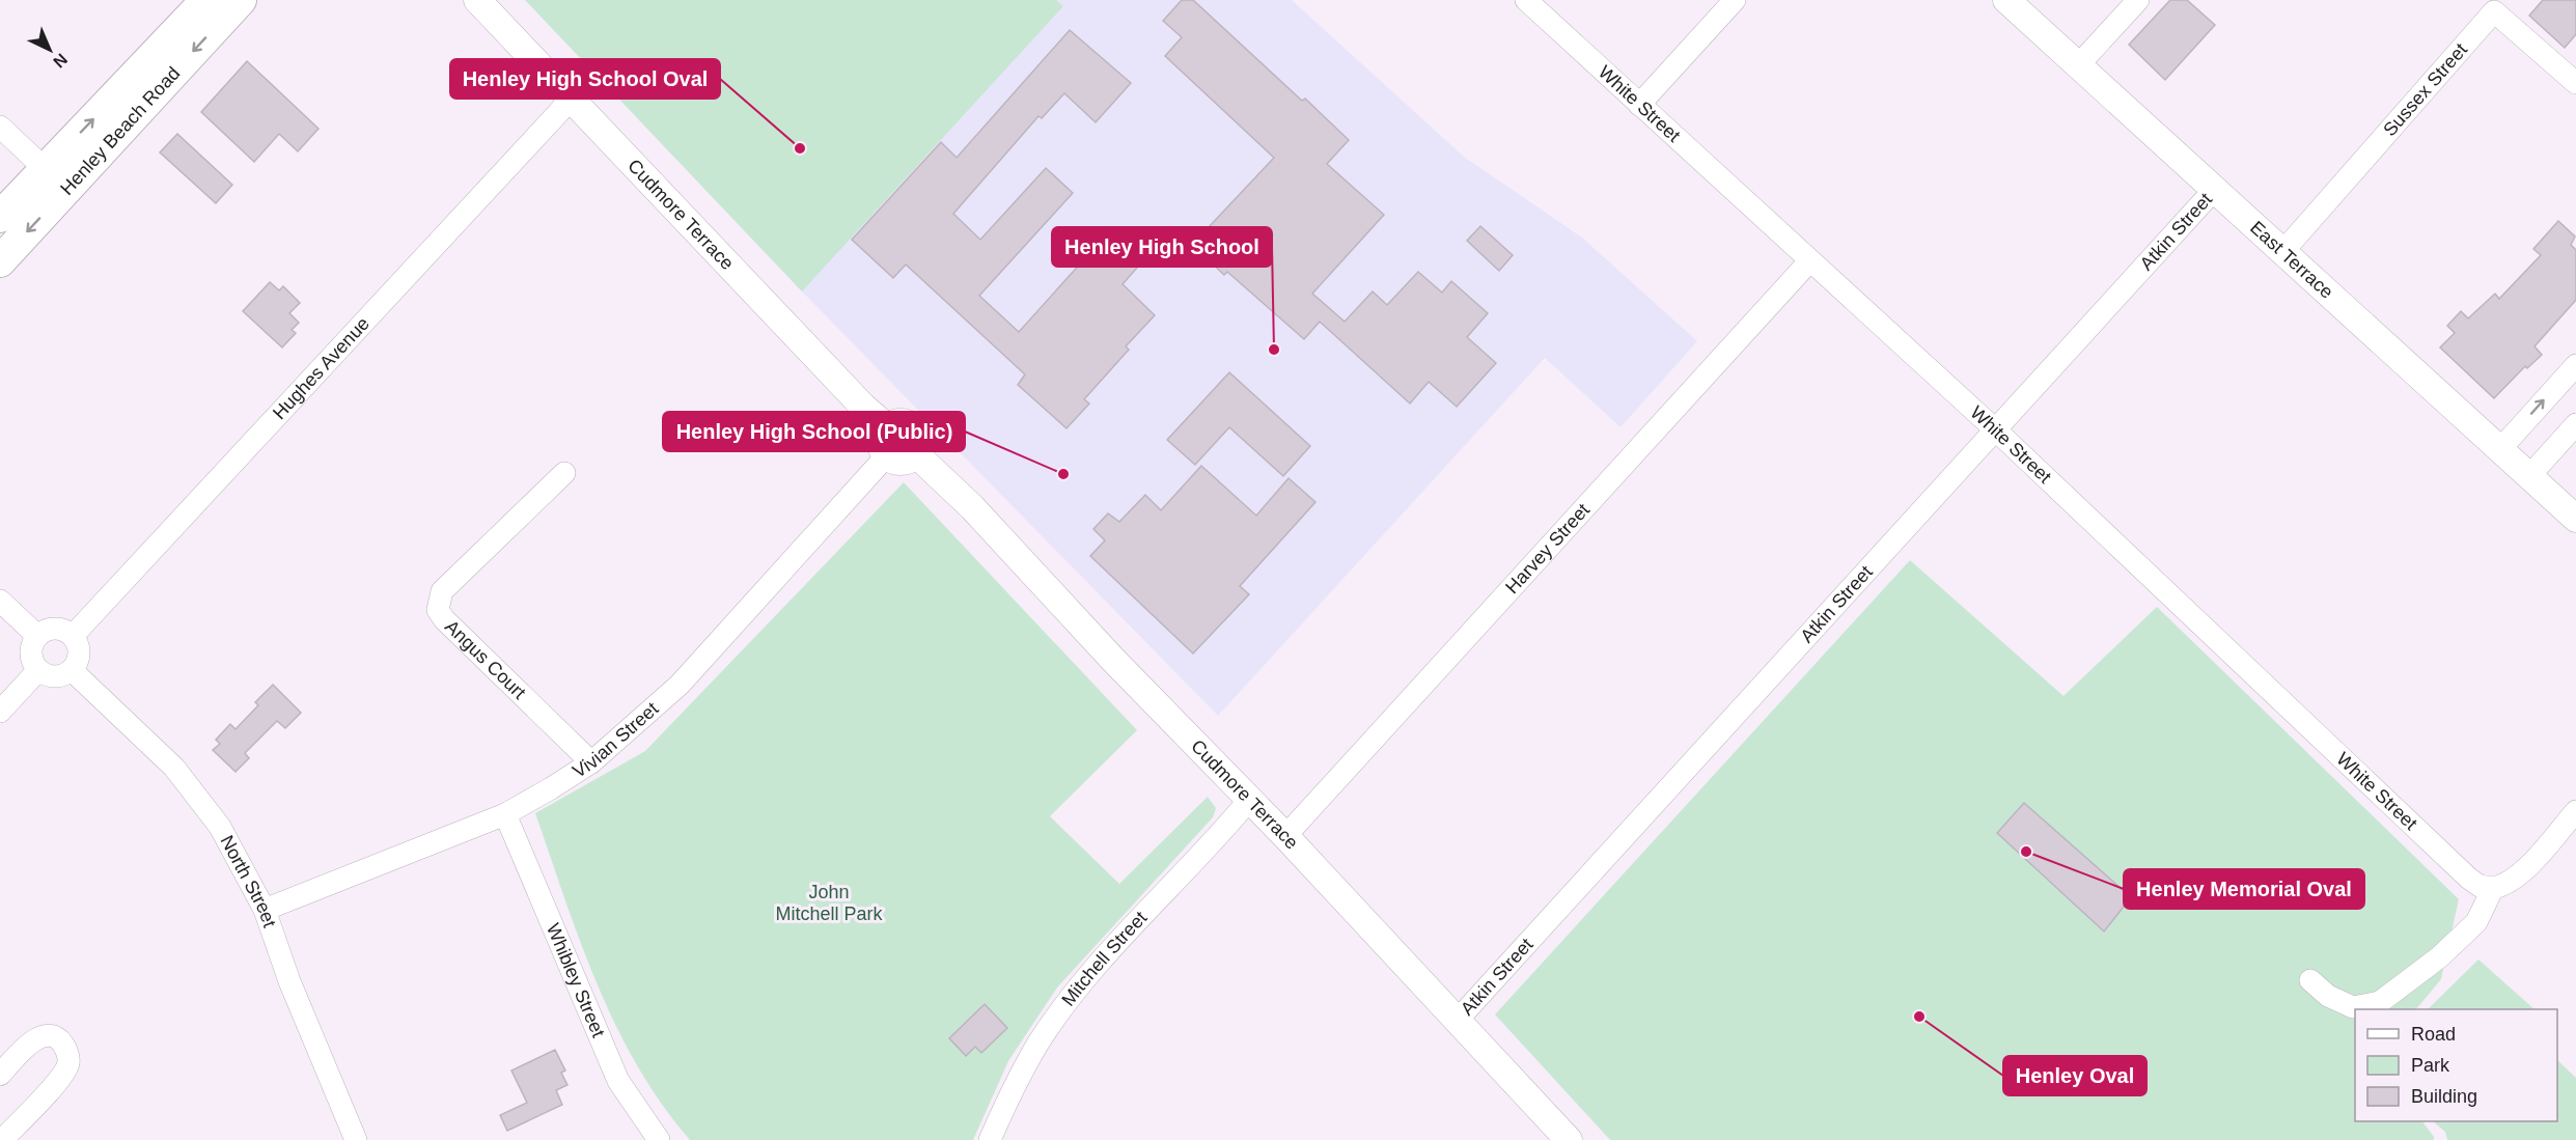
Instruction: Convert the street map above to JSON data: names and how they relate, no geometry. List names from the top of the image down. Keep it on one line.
{"streets":{"main road":["Henley Beach Road"],"street":["Sussex Street","White Street","Cudmore Terrace","Atkin Street","East Terrace","Hughes Avenue","Harvey Street","Angus Court","Vivian Street","North Street","Mitchell Street","Whibley Street"]},"crossings":[["Sussex Street","East Terrace"],["White Street","Atkin Street"],["White Street","Harvey Street"],["Cudmore Terrace","Atkin Street"],["Cudmore Terrace","Hughes Avenue"],["Cudmore Terrace","Harvey Street"],["Cudmore Terrace","Vivian Street"],["Cudmore Terrace","Mitchell Street"],["Atkin Street","East Terrace"],["Hughes Avenue","North Street"],["Angus Court","Vivian Street"],["Vivian Street","North Street"],["Vivian Street","Whibley Street"]],"parks":["John Mitchell Park"],"places":["Henley High School Oval","Henley High School","Henley High School (Public)","Henley Memorial Oval","Henley Oval"],"legend":["Road","Park","Building"],"north":"bottom right"}
